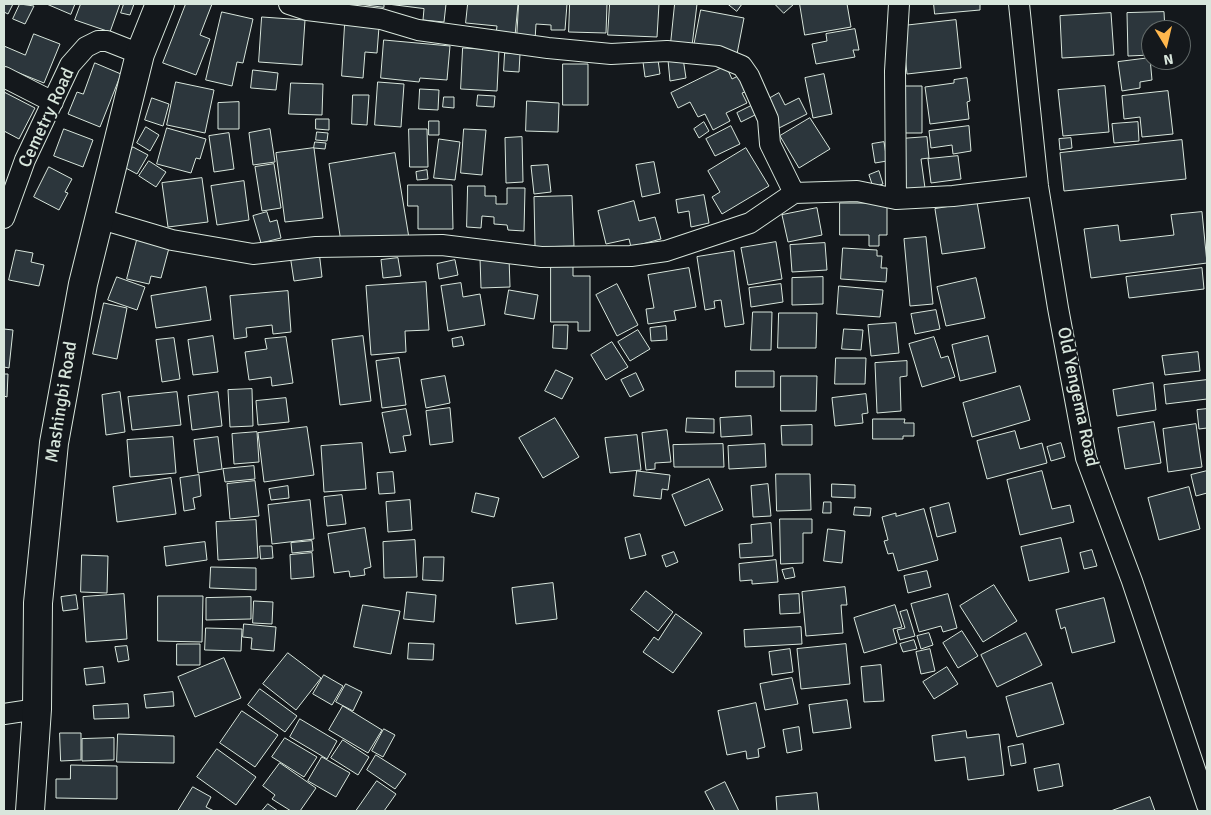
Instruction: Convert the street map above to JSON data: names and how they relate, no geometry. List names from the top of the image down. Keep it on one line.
{"streets":{"main road":["Mashingbi Road"],"street":["Cemetry Road","Old Yengema Road"]},"crossings":[["Cemetry Road","Mashingbi Road"]],"north":"bottom"}
